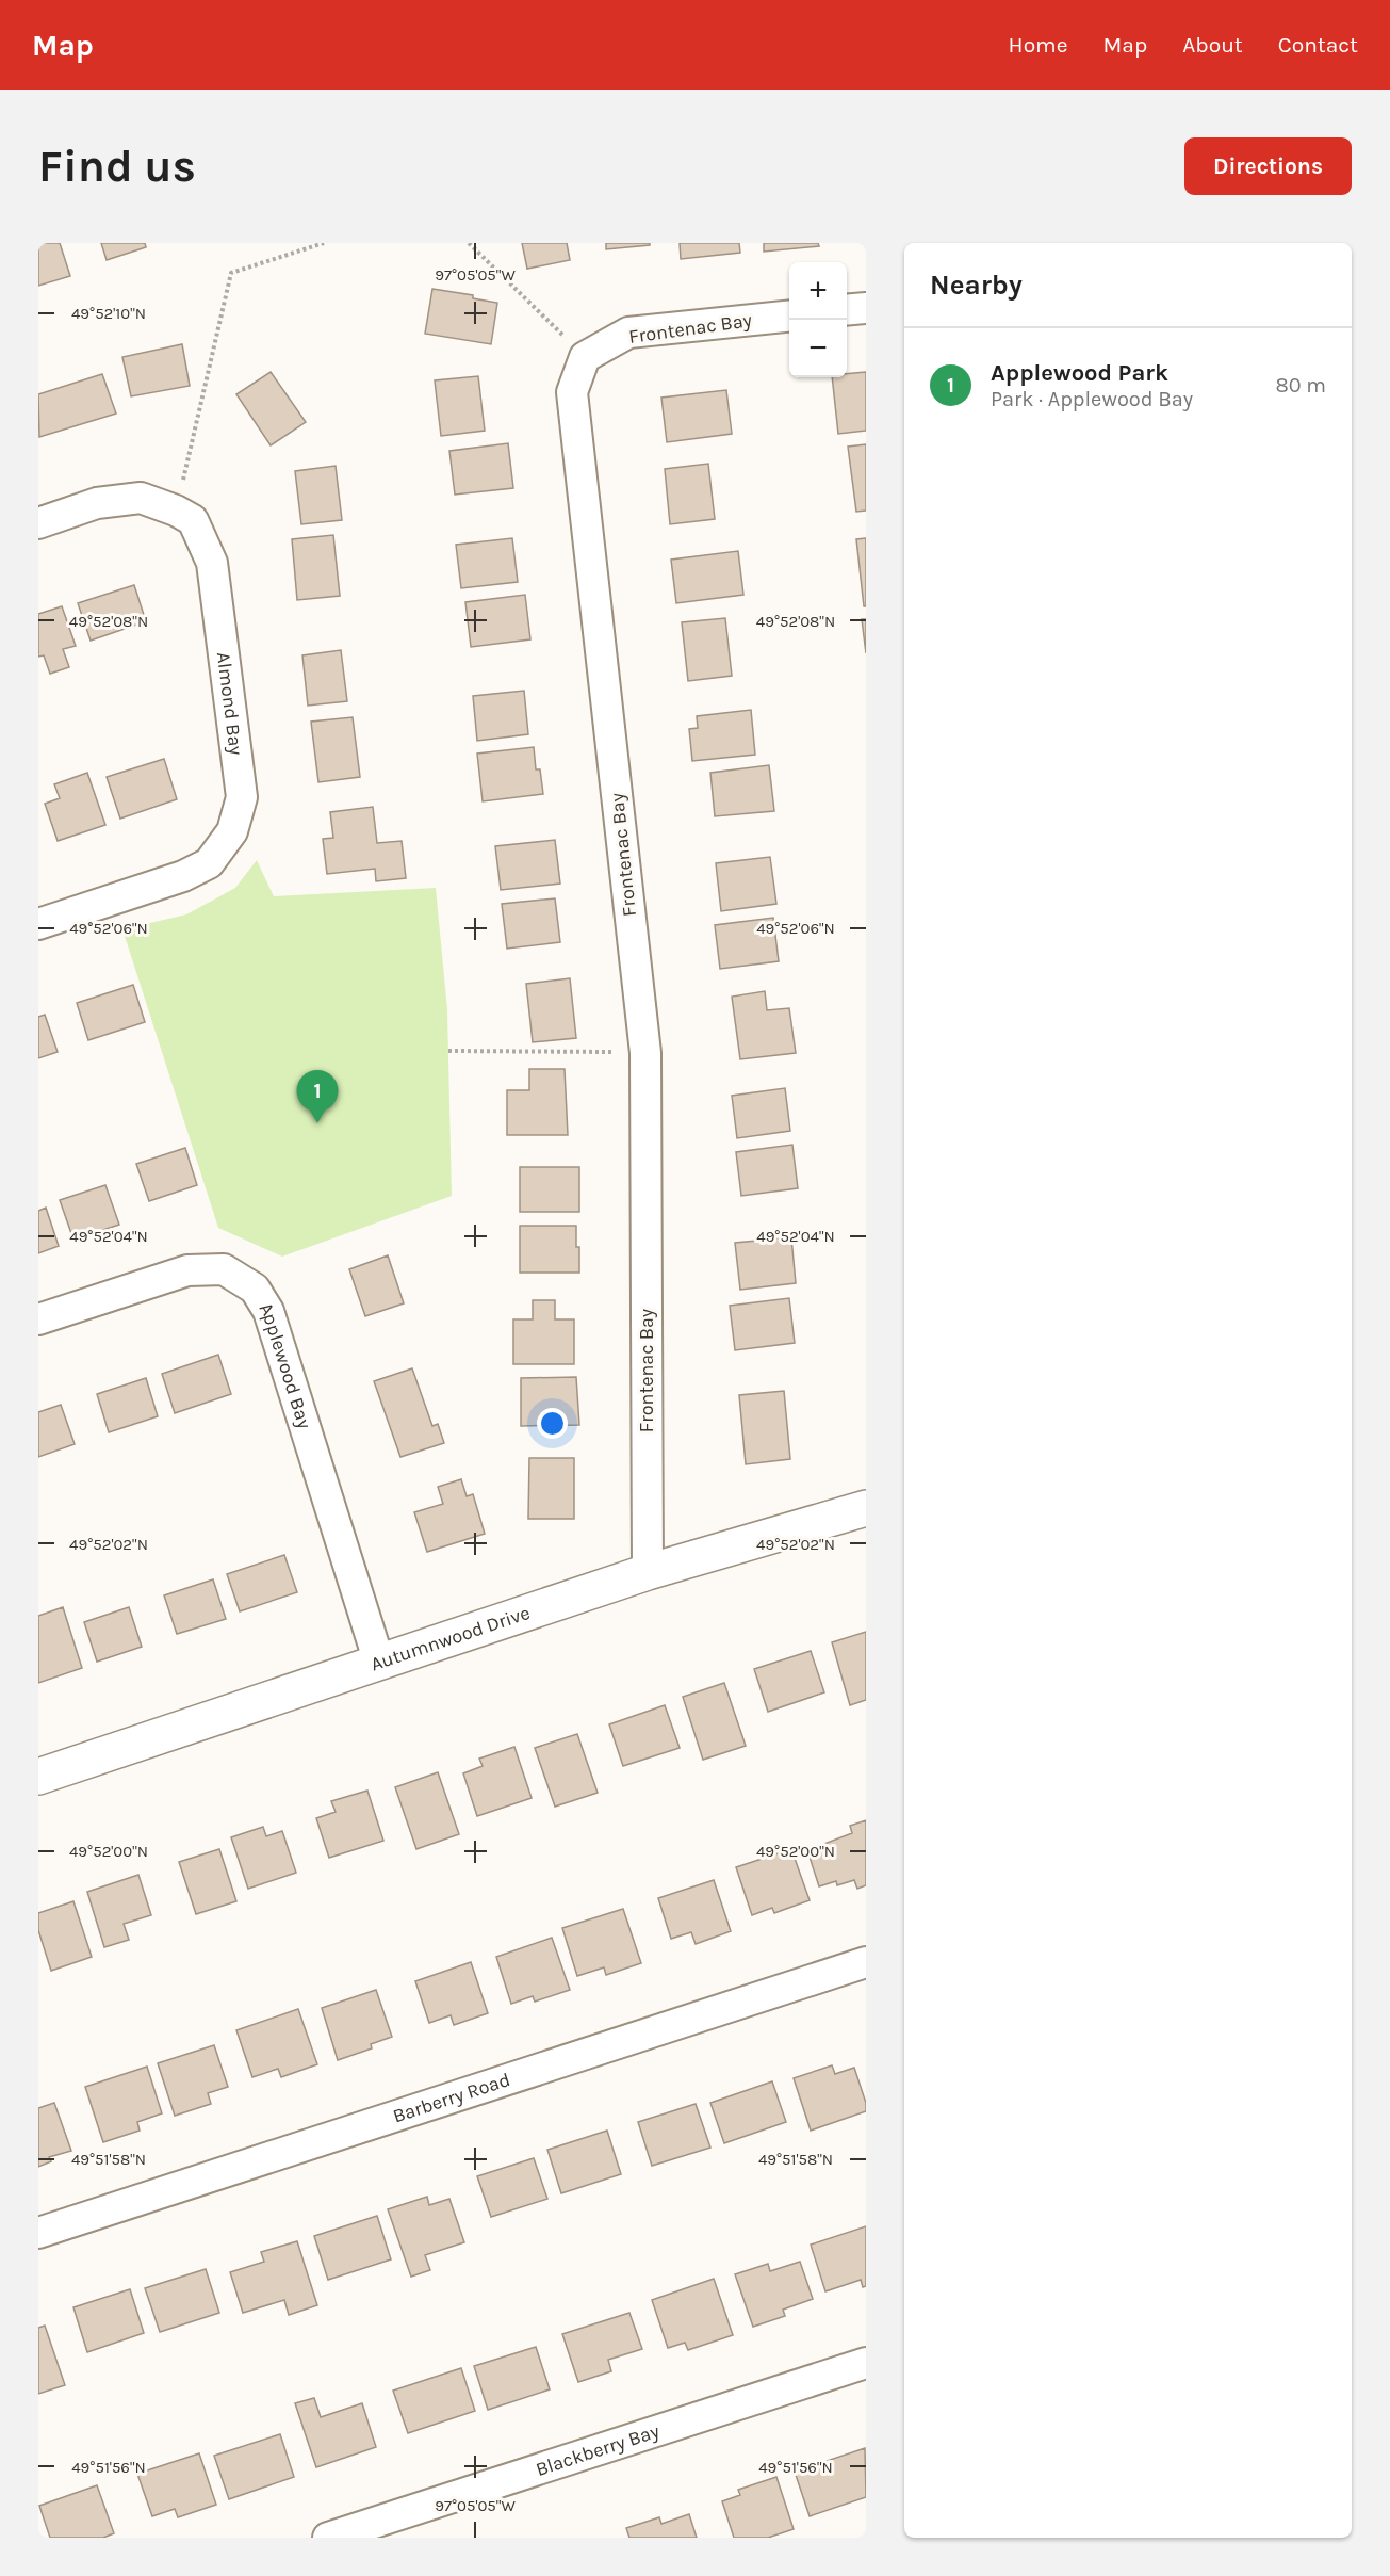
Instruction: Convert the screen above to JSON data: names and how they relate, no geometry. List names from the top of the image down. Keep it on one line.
{"streets":{"street":["Frontenac Bay","Almond Bay","Applewood Bay","Autumnwood Drive","Barberry Road","Blackberry Bay"]},"crossings":[["Frontenac Bay","Autumnwood Drive"],["Applewood Bay","Autumnwood Drive"]],"page":{"header":"Map","nav":["Home","Map","About","Contact"],"buttons":"Directions","title":"Find us","heading":"Nearby","map_buttons":["+","−"],"list":[{"mark":"1","name":"Applewood Park","note":"Park · Applewood Bay","value":"80 m"}],"pins":"1"},"coordinates":["97°05'05\"W","49°52'10\"N","49°52'08\"N","49°52'06\"N","49°52'04\"N","49°52'02\"N","49°52'00\"N","49°51'58\"N","49°51'56\"N"]}
